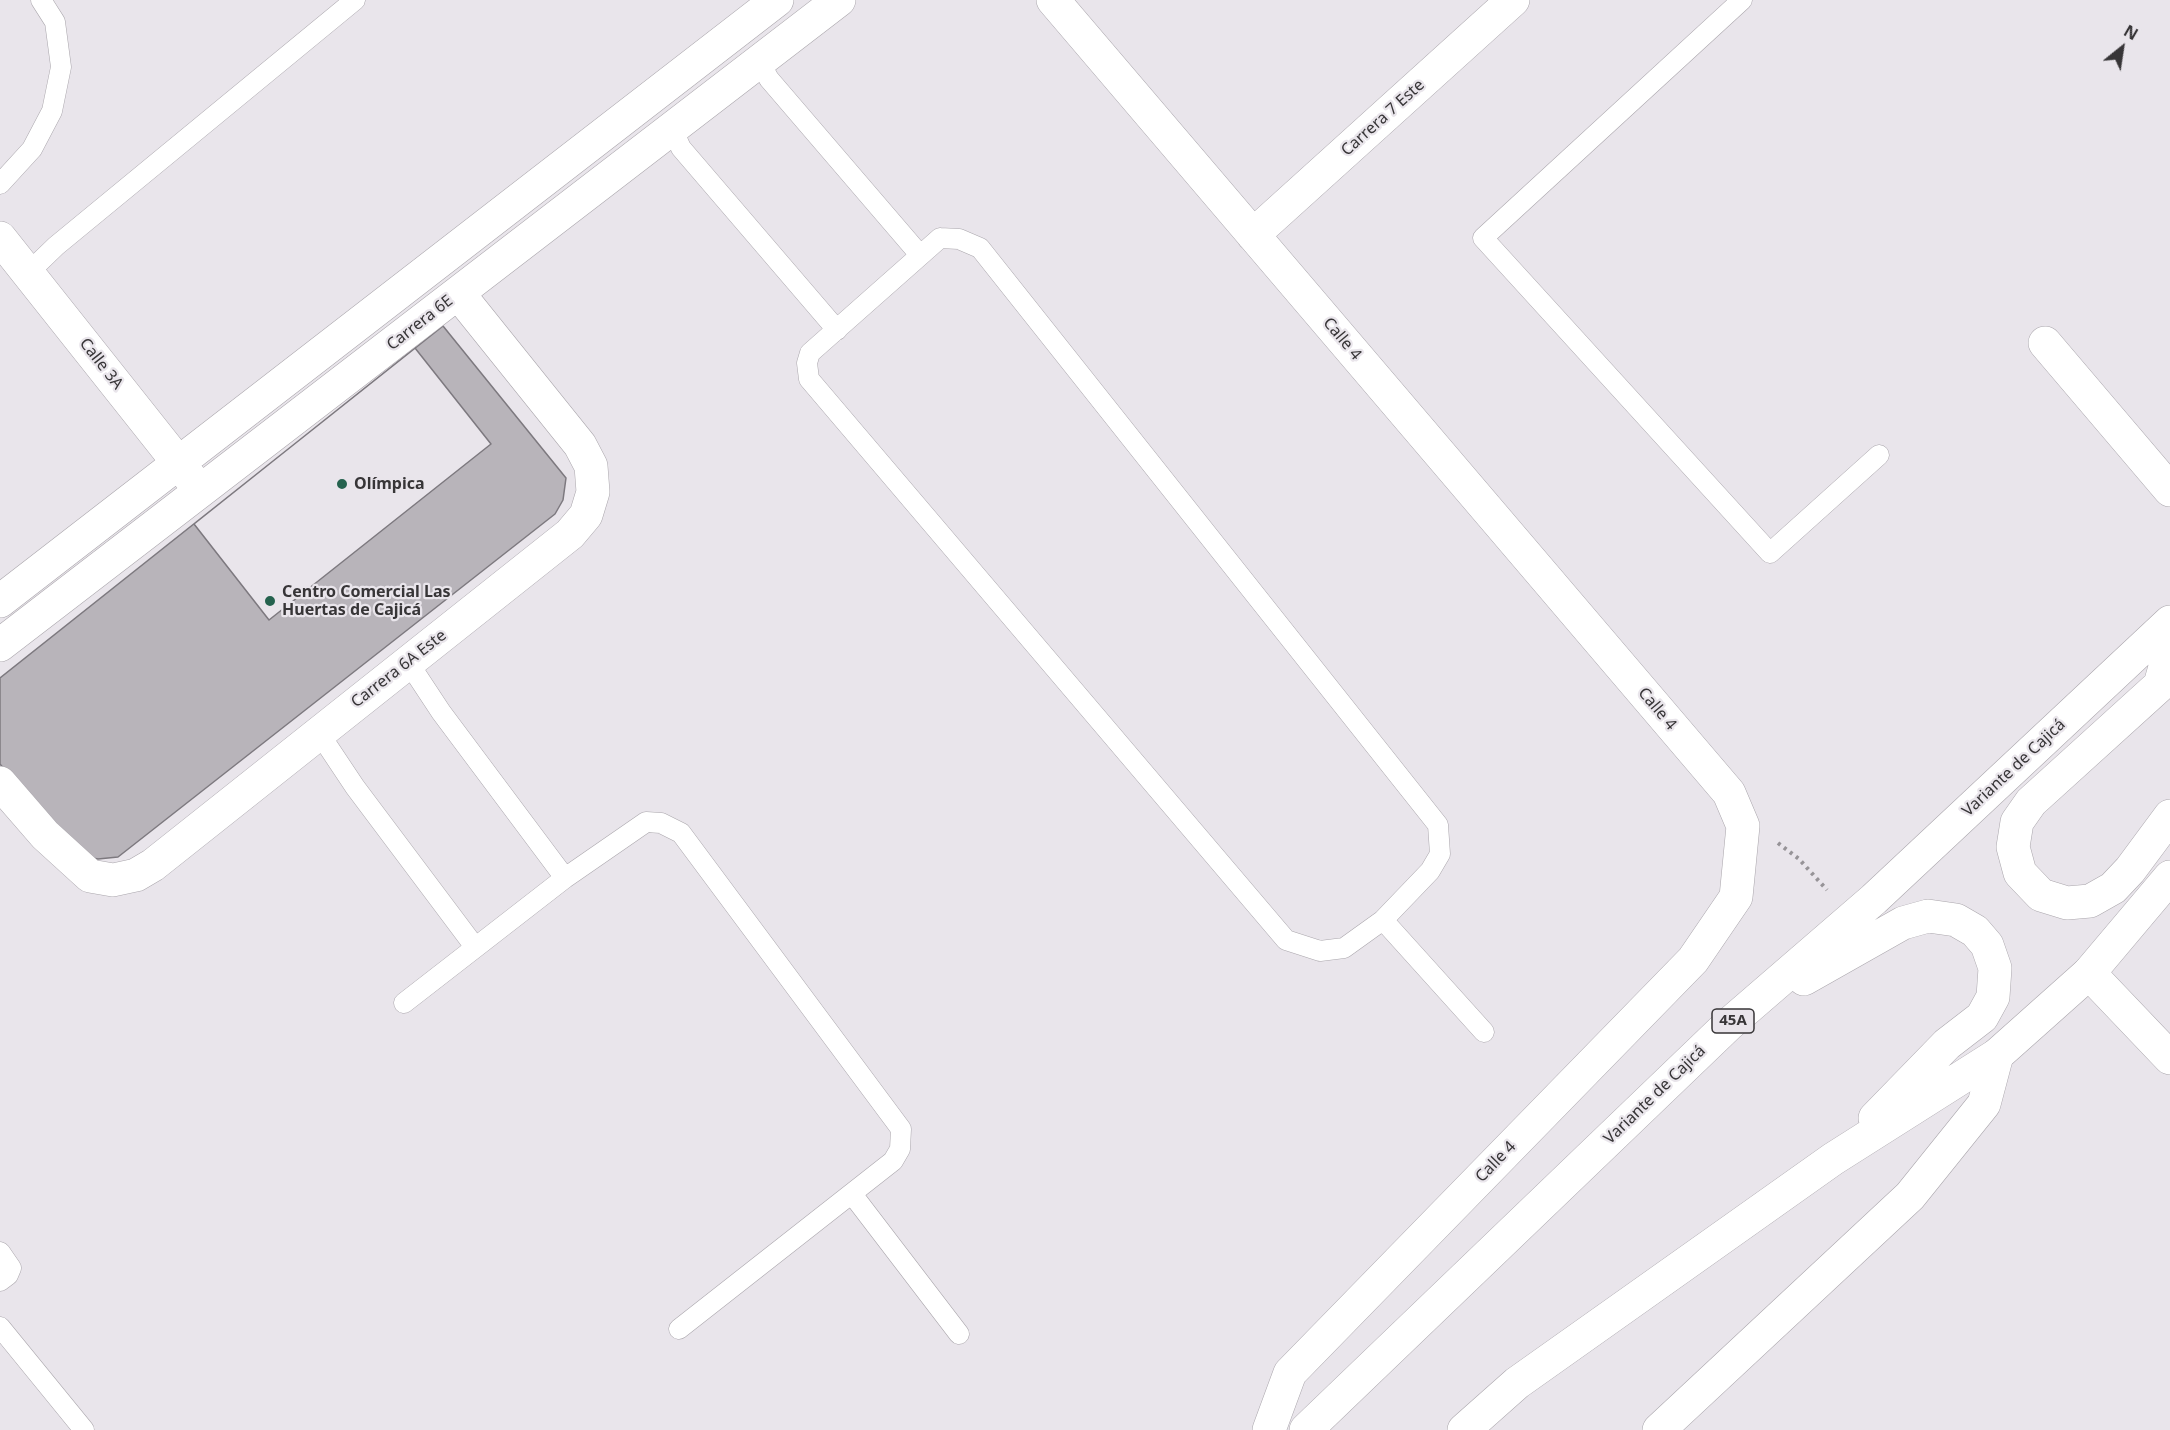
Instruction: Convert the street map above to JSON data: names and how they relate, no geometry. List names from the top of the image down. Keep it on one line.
{"streets":{"main road":["Carrera 7 Este","Carrera 6E","Calle 4","Calle 3A","Carrera 6A Este","Variante de Cajicá","45A"]},"crossings":[["Carrera 7 Este","Calle 4"],["Carrera 6E","Calle 3A"],["Carrera 6E","Carrera 6A Este"]],"places":["Olímpica","Centro Comercial Las Huertas de Cajicá"],"north":"top right"}
